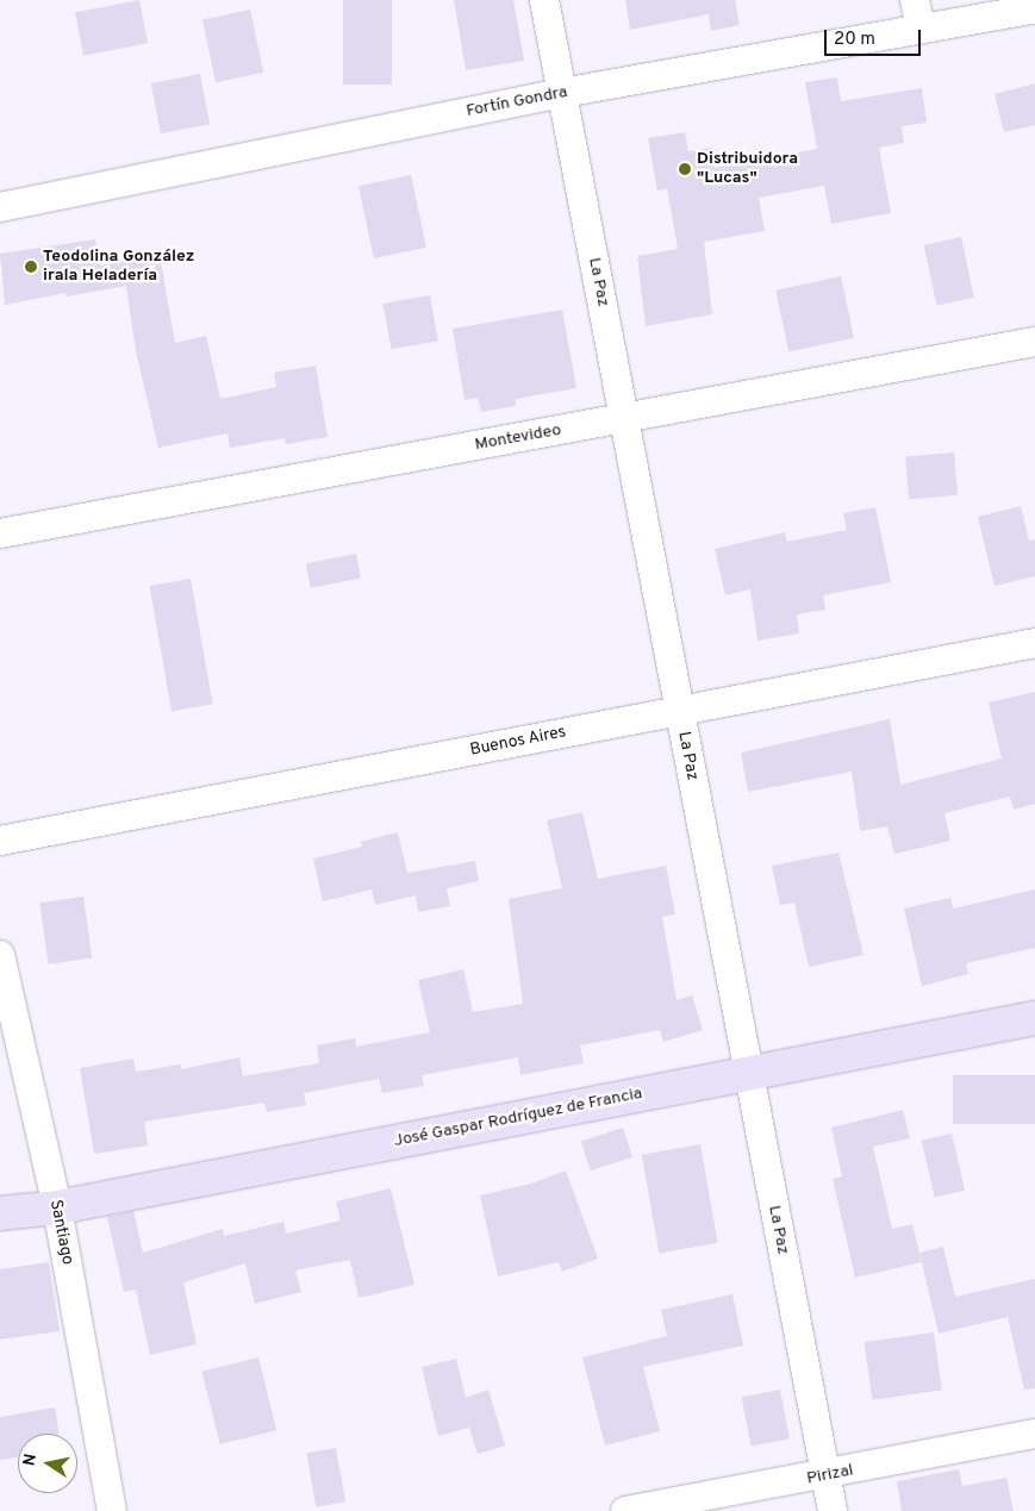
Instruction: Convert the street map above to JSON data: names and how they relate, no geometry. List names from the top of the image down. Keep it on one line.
{"streets":{"street":["Fortín Gondra","La Paz","Montevideo","Buenos Aires","José Gaspar Rodríguez de Francia","Santiago","Pirizal"]},"crossings":[["Fortín Gondra","La Paz"],["La Paz","Montevideo"],["La Paz","Buenos Aires"],["La Paz","José Gaspar Rodríguez de Francia"],["La Paz","Pirizal"],["José Gaspar Rodríguez de Francia","Santiago"]],"places":["Distribuidora \"Lucas\"","Teodolina González irala Heladería"],"scale_bar":"20 m","north":"left"}
